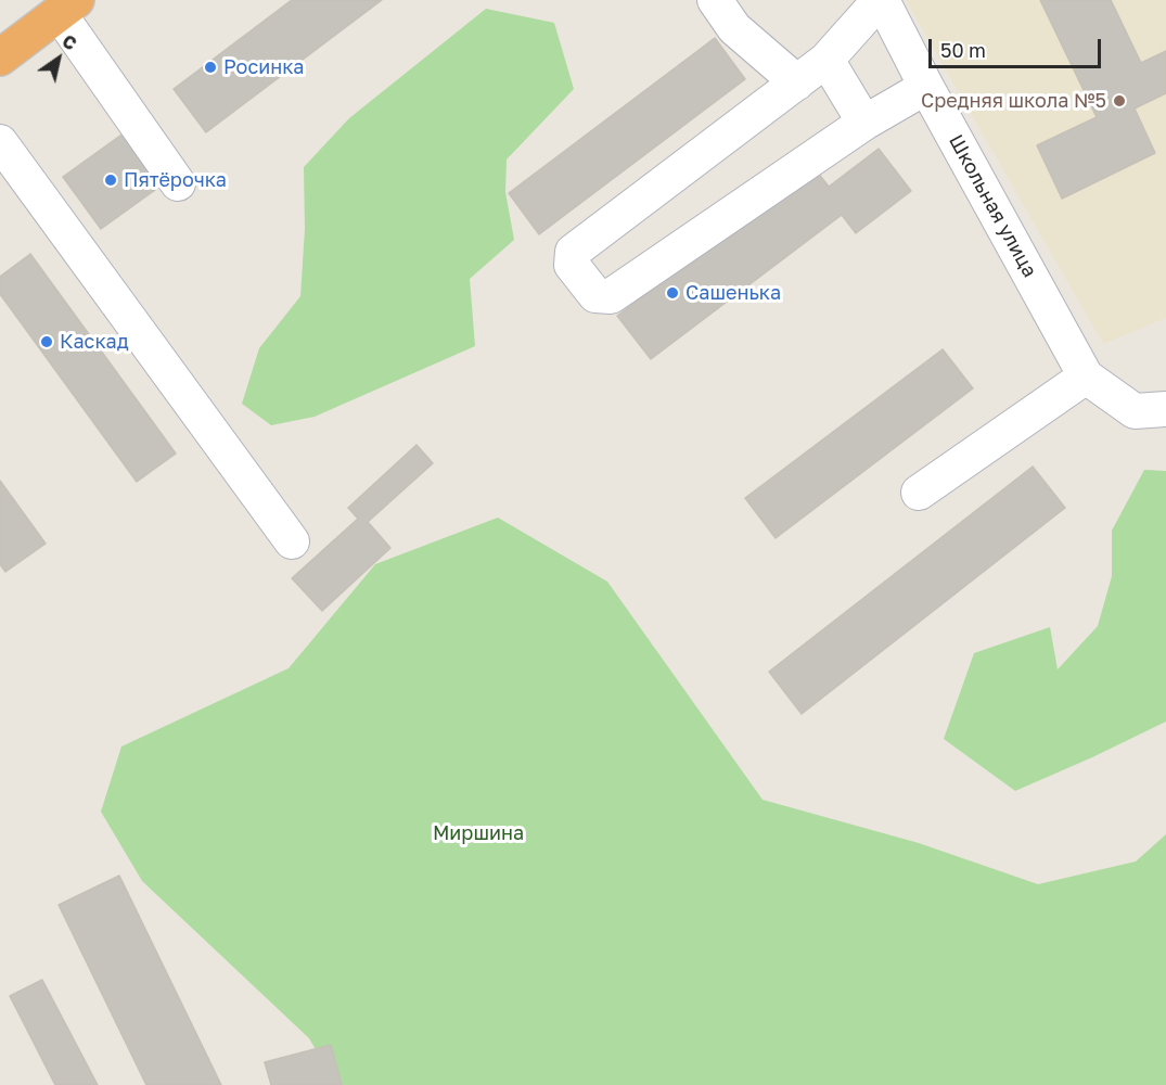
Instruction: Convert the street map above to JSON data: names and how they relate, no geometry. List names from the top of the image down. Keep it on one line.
{"streets":{"street":["Школьная улица"]},"parks":["Миршина"],"places":["Росинка","Средняя школа №5","Пятёрочка","Сашенька","Каскад"],"scale_bar":"50 m","north":"top right"}
